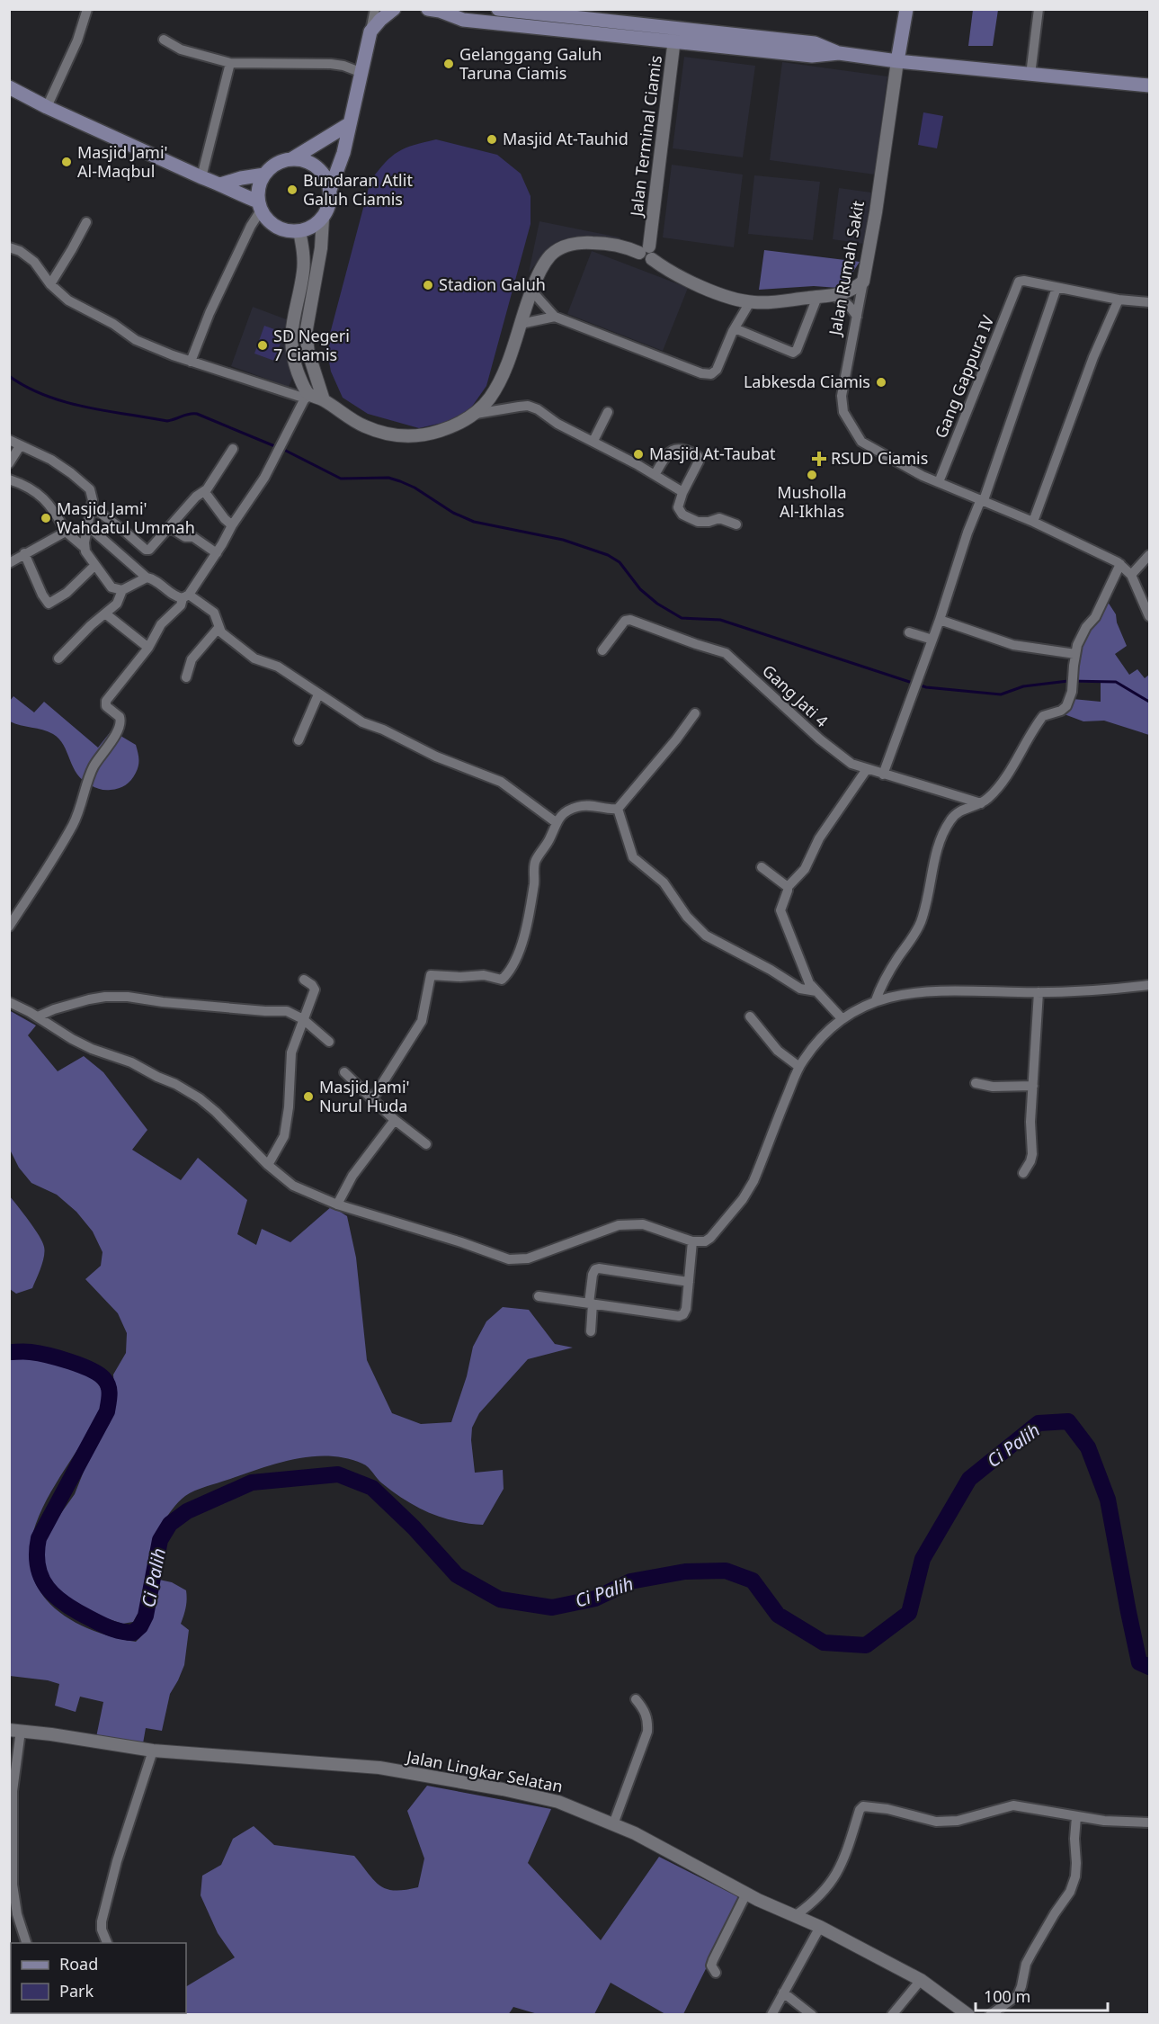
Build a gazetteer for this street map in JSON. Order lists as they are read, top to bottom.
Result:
{
  "streets": {
    "main road": ["Jalan Rumah Sakit"],
    "street": [
      "Jalan Terminal Ciamis",
      "Gang Gappura IV",
      "Gang Jati 4",
      "Jalan Lingkar Selatan"
    ]
  },
  "crossings": [
    ["Jalan Rumah Sakit", "Gang Gappura IV"]
  ],
  "water": ["Ci Palih"],
  "places": {
    "other": [
      "Gelanggang Galuh Taruna Ciamis",
      "Masjid At-Tauhid",
      "Masjid Jami' Al-Maqbul",
      "Bundaran Atlit Galuh Ciamis",
      "Stadion Galuh",
      "SD Negeri 7 Ciamis",
      "Labkesda Ciamis",
      "Masjid At-Taubat",
      "Musholla Al-Ikhlas",
      "Masjid Jami' Wahdatul Ummah",
      "Masjid Jami' Nurul Huda"
    ],
    "health": ["RSUD Ciamis"]
  },
  "legend": ["Road", "Park"],
  "scale_bar": "100 m"
}
